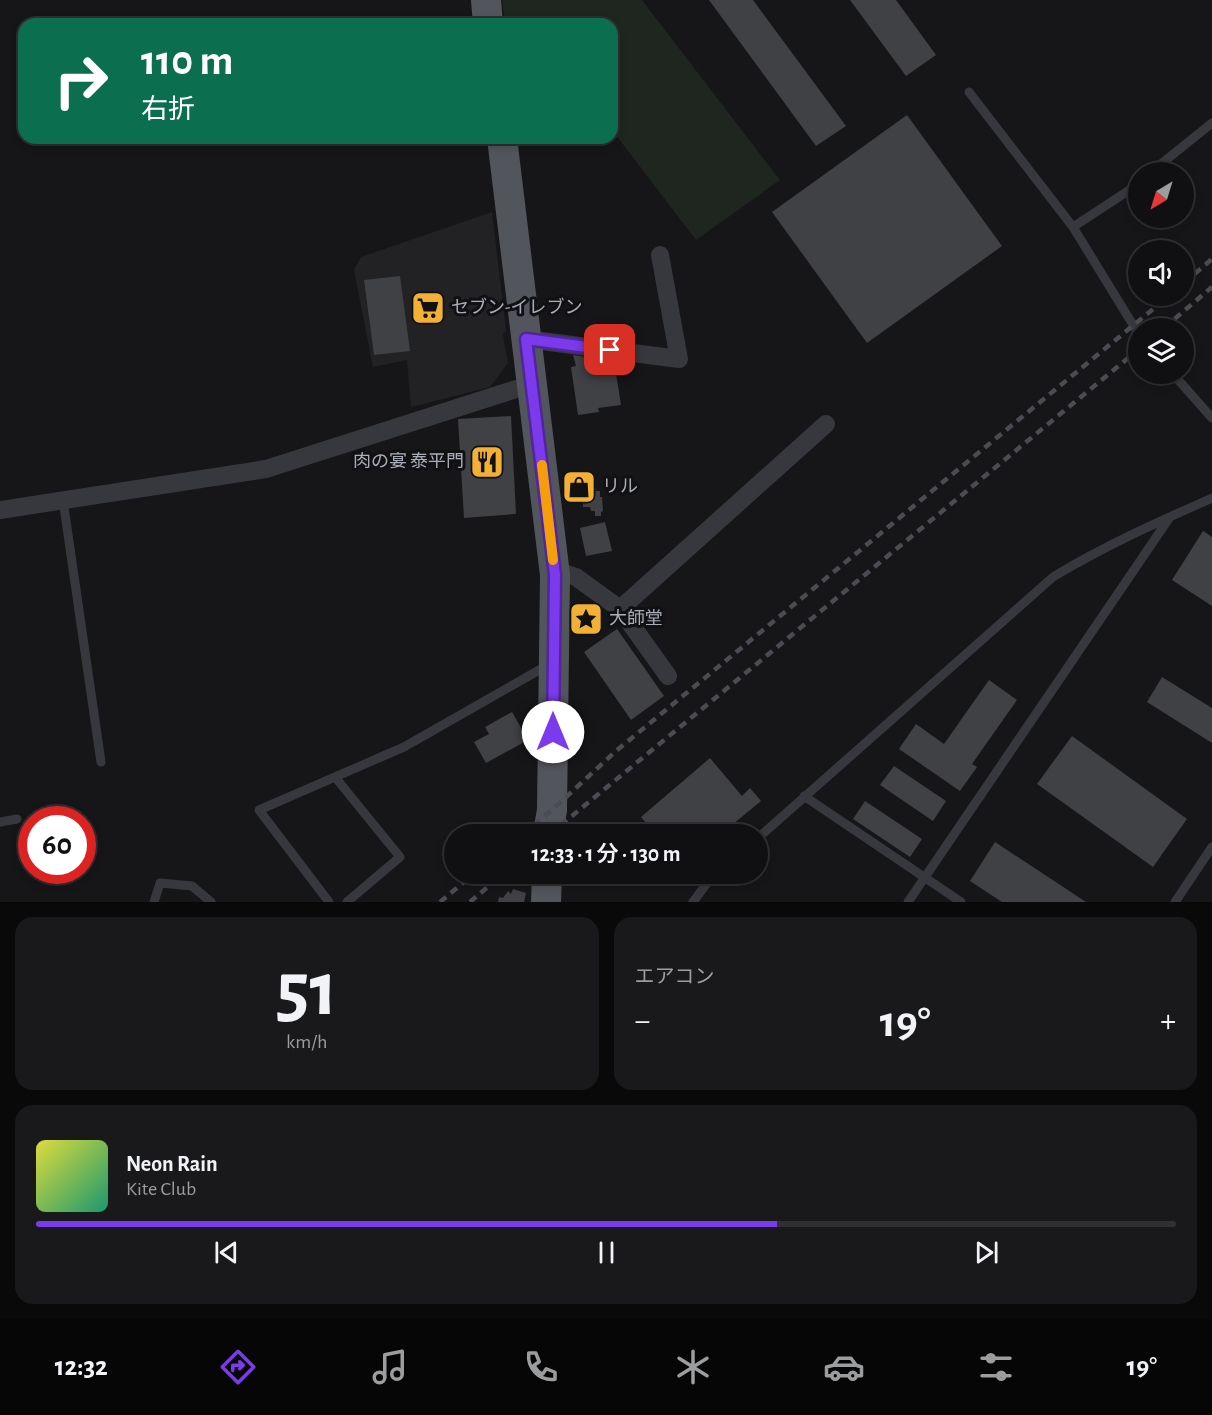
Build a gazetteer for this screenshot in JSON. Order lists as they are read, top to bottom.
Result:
{
  "places": {
    "supermarket": ["セブン-イレブン"],
    "restaurant": ["肉の宴 泰平門"],
    "shop": ["リル"],
    "place": ["大師堂"]
  },
  "north": "bottom left",
  "page": {
    "turn": ["110 m", "右折"],
    "limit": "60",
    "trip": "12:33 · 1 分 · 130 m",
    "tile": [
      ["51", "km/h"],
      "エアコン"
    ],
    "heat": ["−", "19°", "+"],
    "song": ["Neon Rain", "Kite Club"],
    "tabs": ["12:32", "19°"]
  }
}
